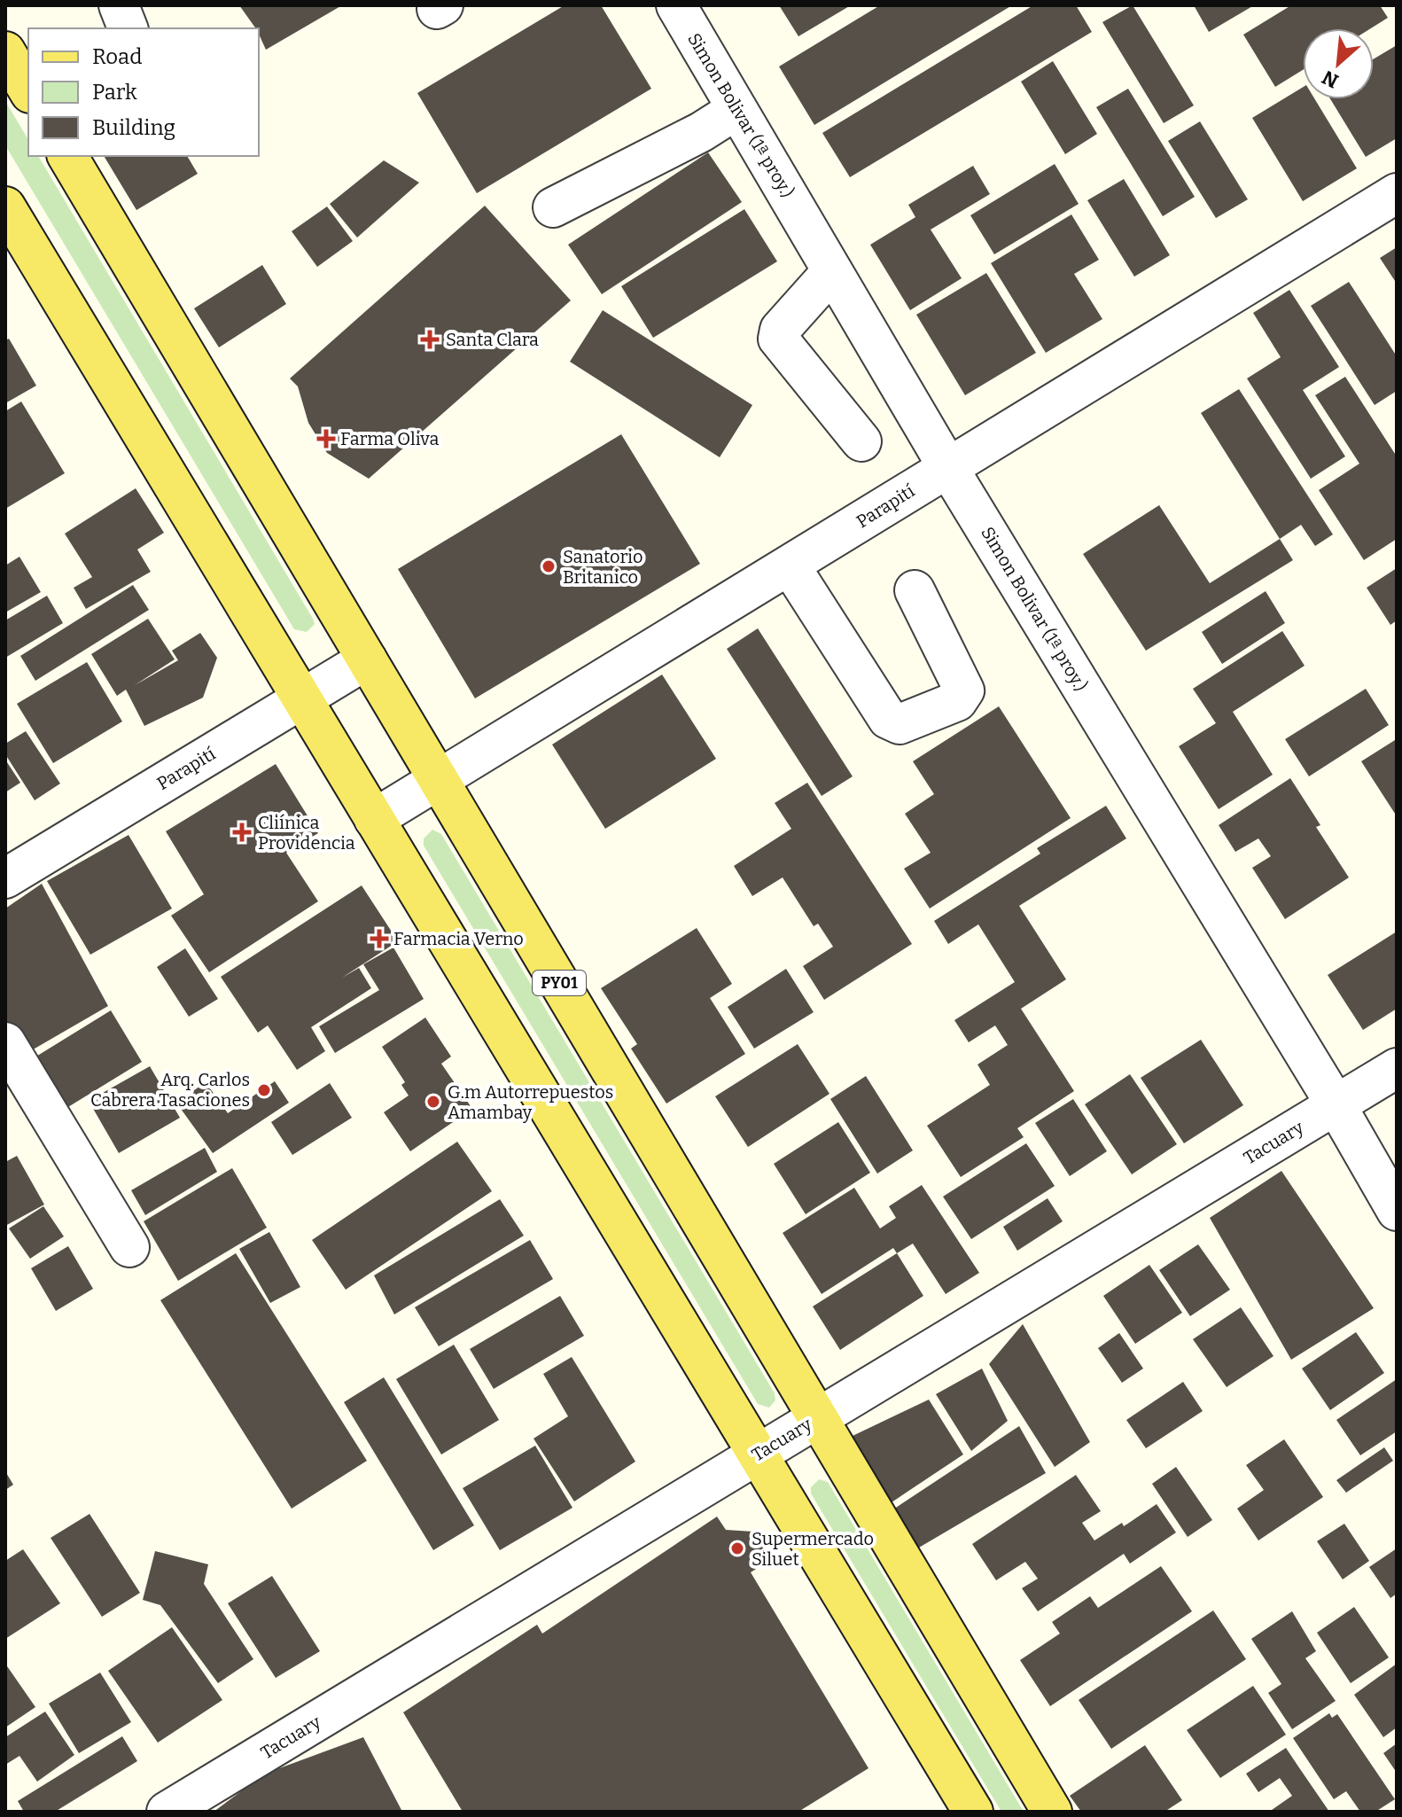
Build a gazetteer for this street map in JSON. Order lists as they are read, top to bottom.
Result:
{
  "streets": {
    "main road": ["PY01"],
    "street": ["Simon Bolivar (1ª proy.)", "Parapití", "Tacuary"]
  },
  "crossings": [
    ["Simon Bolivar (1ª proy.)", "Parapití"],
    ["Simon Bolivar (1ª proy.)", "Tacuary"],
    ["Parapití", "PY01"],
    ["PY01", "Tacuary"]
  ],
  "places": {
    "health": [
      "Santa Clara",
      "Farma Oliva",
      "Cliínica Providencia",
      "Farmacia Verno"
    ],
    "other": [
      "Sanatorio Britanico",
      "Arq. Carlos Cabrera Tasaciones",
      "G.m Autorrepuestos Amambay",
      "Supermercado Siluet"
    ]
  },
  "legend": ["Road", "Park", "Building"],
  "north": "bottom left"
}
